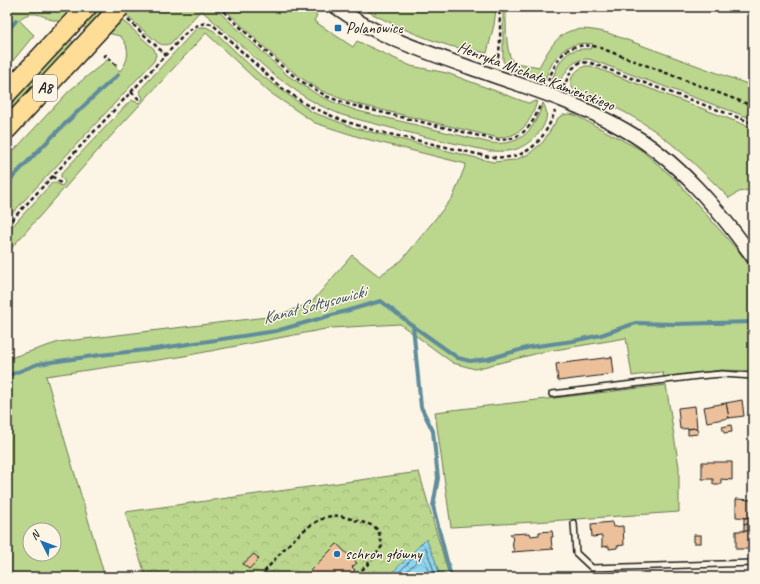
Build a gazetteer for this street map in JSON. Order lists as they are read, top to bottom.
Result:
{
  "streets": {
    "highway": ["A8"],
    "street": ["Henryka Michała Kamieńskiego"]
  },
  "water": ["Kanał Sołtysowicki"],
  "places": {
    "transit": ["Polanowice"],
    "other": ["schron główny"]
  },
  "north": "top left"
}
